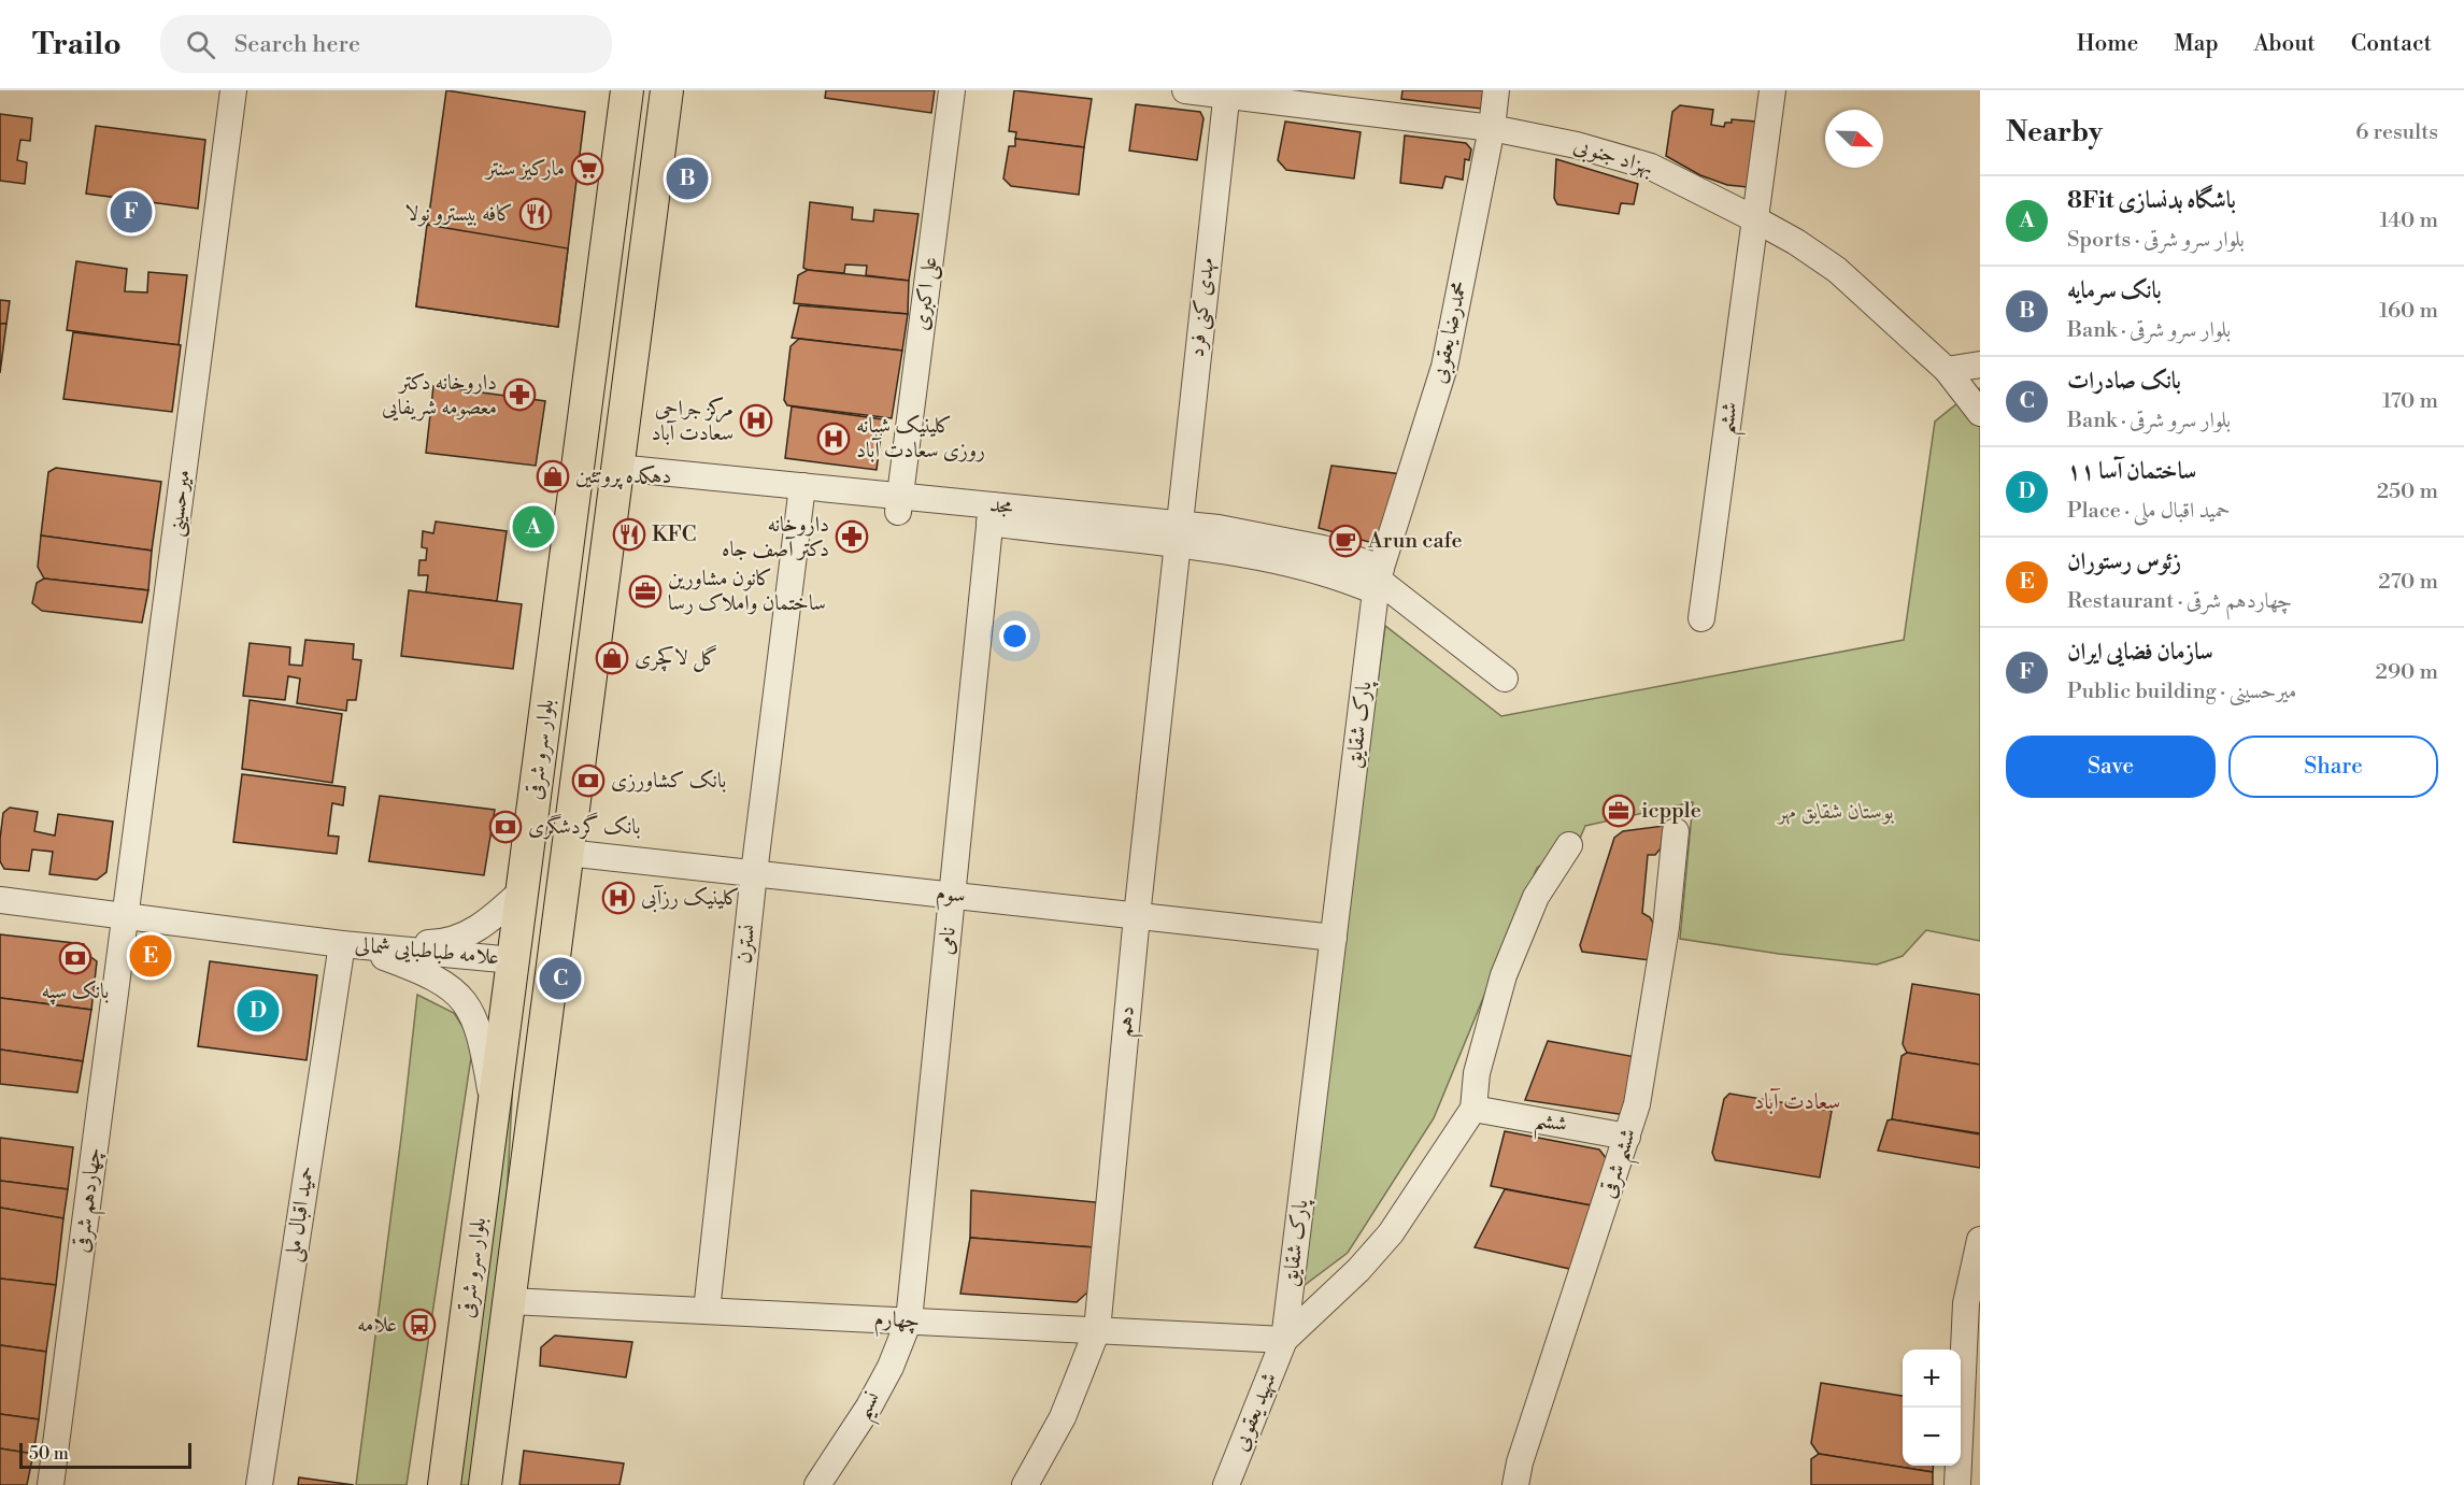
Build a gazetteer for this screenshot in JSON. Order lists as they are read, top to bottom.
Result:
{
  "streets": {
    "main road": ["بلوار سرو شرقی"],
    "street": [
      "بهزاد جنوبی",
      "علی اکبری",
      "مهدی کنی فرد",
      "محمدرضا یعقوبی",
      "ششم",
      "میرحسینی",
      "مجد",
      "پارک شقایق",
      "سوم",
      "نامی",
      "نسترن",
      "علامه طباطبایی شمالی",
      "دهم",
      "ششم شرقی",
      "چهاردهم شرقی",
      "حمید اقبال ملی",
      "چهارم",
      "نسیم",
      "شهید یعقوبی"
    ]
  },
  "crossings": [
    ["بهزاد جنوبی", "مهدی کنی فرد"],
    ["بهزاد جنوبی", "محمدرضا یعقوبی"],
    ["بهزاد جنوبی", "ششم"],
    ["علی اکبری", "مجد"],
    ["مهدی کنی فرد", "مجد"],
    ["مهدی کنی فرد", "دهم"],
    ["محمدرضا یعقوبی", "مجد"],
    ["محمدرضا یعقوبی", "پارک شقایق"],
    ["ششم", "پارک شقایق"],
    ["ششم", "ششم شرقی"],
    ["میرحسینی", "علامه طباطبایی شمالی"],
    ["میرحسینی", "چهاردهم شرقی"],
    ["مجد", "پارک شقایق"],
    ["مجد", "بلوار سرو شرقی"],
    ["مجد", "نامی"],
    ["مجد", "نسترن"],
    ["مجد", "دهم"],
    ["پارک شقایق", "سوم"],
    ["پارک شقایق", "چهارم"],
    ["پارک شقایق", "شهید یعقوبی"],
    ["بلوار سرو شرقی", "سوم"],
    ["بلوار سرو شرقی", "علامه طباطبایی شمالی"],
    ["بلوار سرو شرقی", "چهارم"],
    ["سوم", "نامی"],
    ["سوم", "نسترن"],
    ["سوم", "دهم"],
    ["نامی", "چهارم"],
    ["نامی", "نسیم"],
    ["نسترن", "چهارم"],
    ["علامه طباطبایی شمالی", "چهاردهم شرقی"],
    ["علامه طباطبایی شمالی", "حمید اقبال ملی"],
    ["دهم", "چهارم"],
    ["چهارم", "نسیم"],
    ["چهارم", "شهید یعقوبی"]
  ],
  "districts": ["سعادت آباد"],
  "parks": ["بوستان شقایق مهر"],
  "places": {
    "supermarket": ["مارکیز سنتر"],
    "restaurant": ["کافه بیسترو نولا", "KFC"],
    "pharmacy": ["داروخانه دکتر معصومه شریفایی", "داروخانه دکتر آصف جاه"],
    "hospital": ["مرکز جراحی سعادت آباد", "کلینیک شبانه روزی سعادت آباد", "کلینیک رزآبی"],
    "shop": ["دهکده پروتئین", "گل لاکچری"],
    "cafe": ["Arun cafe"],
    "office": ["کانون مشاورین ساختمان واملاک رسا", "icpple"],
    "bank": ["بانک کشاورزی", "بانک گردشگری", "بانک سپه"],
    "bus stop": ["علامه"]
  },
  "scale_bar": "50 m",
  "north": "bottom right",
  "page": {
    "header": "Trailo",
    "search": "Search here",
    "nav": [
      "Home",
      "Map",
      "About",
      "Contact"
    ],
    "heading": ["Nearby", "6 results"],
    "pins": [
      "B",
      "F",
      "A",
      "E",
      "C",
      "D"
    ],
    "list": [
      {
        "mark": "A",
        "name": "8Fit باشگاه بدنسازی",
        "note": "Sports · بلوار سرو شرقی",
        "value": "140 m"
      },
      {
        "mark": "B",
        "name": "بانک سرمایه",
        "note": "Bank · بلوار سرو شرقی",
        "value": "160 m"
      },
      {
        "mark": "C",
        "name": "بانک صادرات",
        "note": "Bank · بلوار سرو شرقی",
        "value": "170 m"
      },
      {
        "mark": "D",
        "name": "ساختمان آسا ۱۱",
        "note": "Place · حمید اقبال ملی",
        "value": "250 m"
      },
      {
        "mark": "E",
        "name": "زئوس رستوران",
        "note": "Restaurant · چهاردهم شرقی",
        "value": "270 m"
      },
      {
        "mark": "F",
        "name": "سازمان فضایی ایران",
        "note": "Public building · میرحسینی",
        "value": "290 m"
      }
    ],
    "buttons": ["Save", "Share"],
    "map_buttons": ["+", "−"],
    "scale": "50 m"
  }
}
